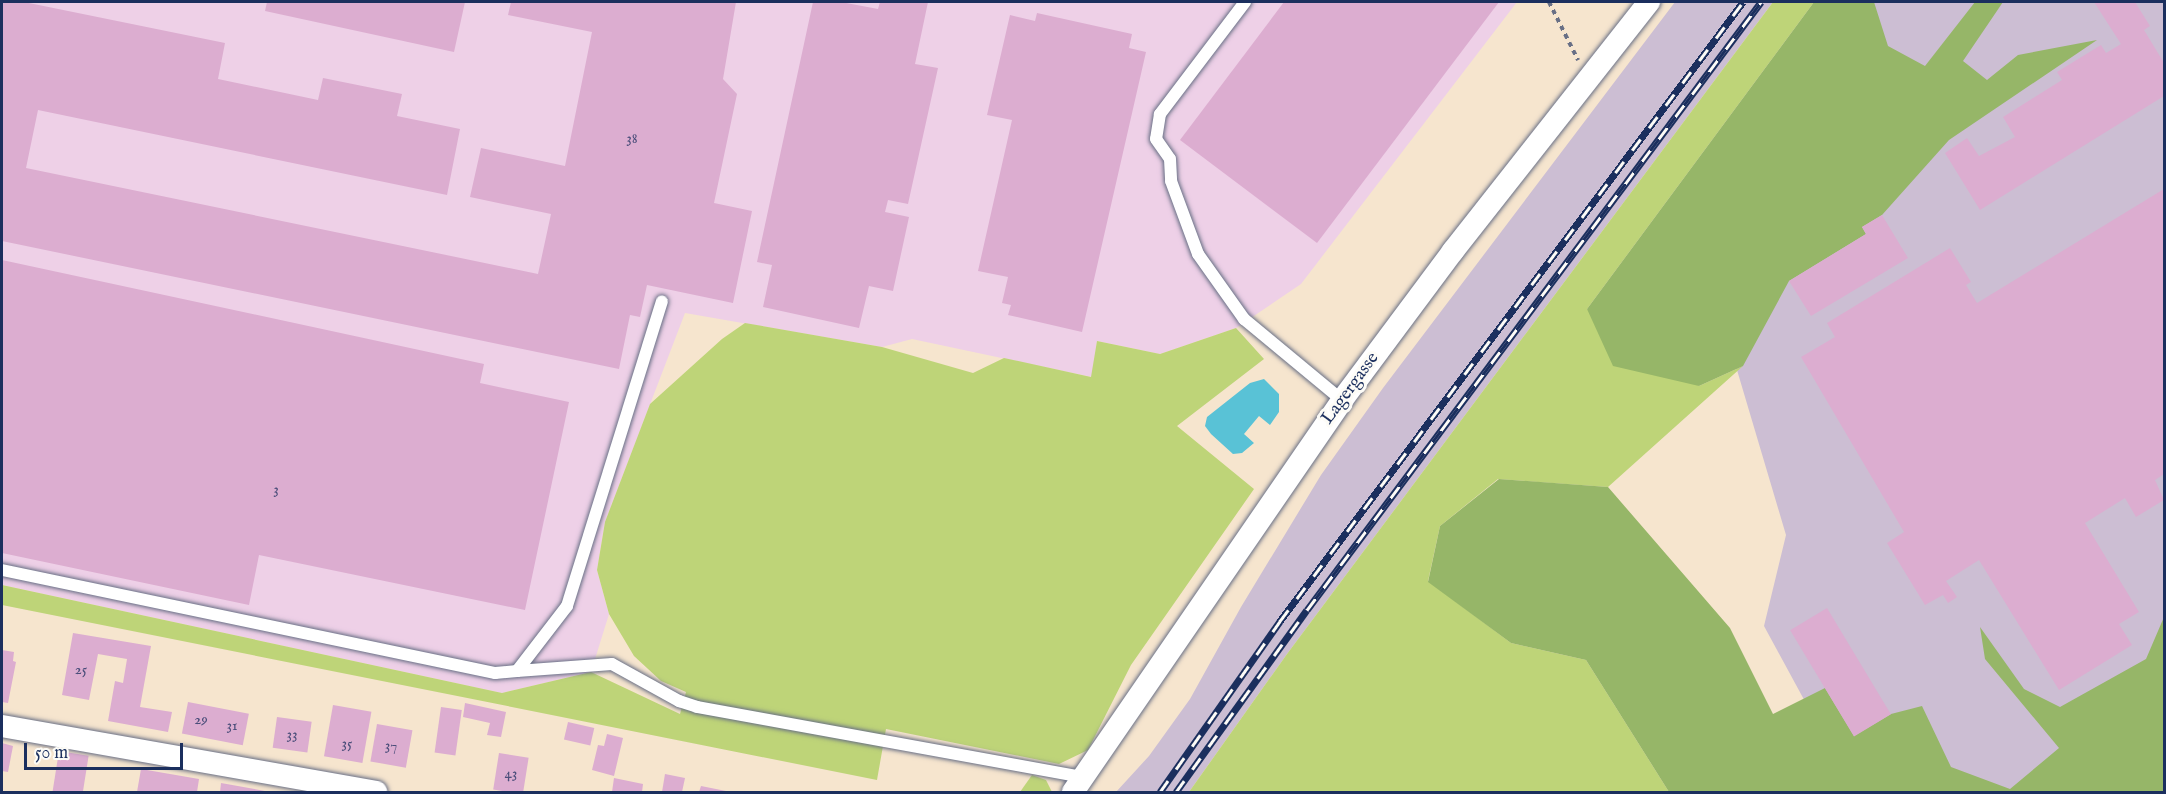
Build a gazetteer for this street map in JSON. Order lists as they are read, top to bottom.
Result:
{
  "streets": {
    "street": ["Lagergasse"]
  },
  "house_numbers": [
    "38",
    "3",
    "25",
    "29",
    "31",
    "33",
    "35",
    "37",
    "43"
  ],
  "scale_bar": "50 m"
}
